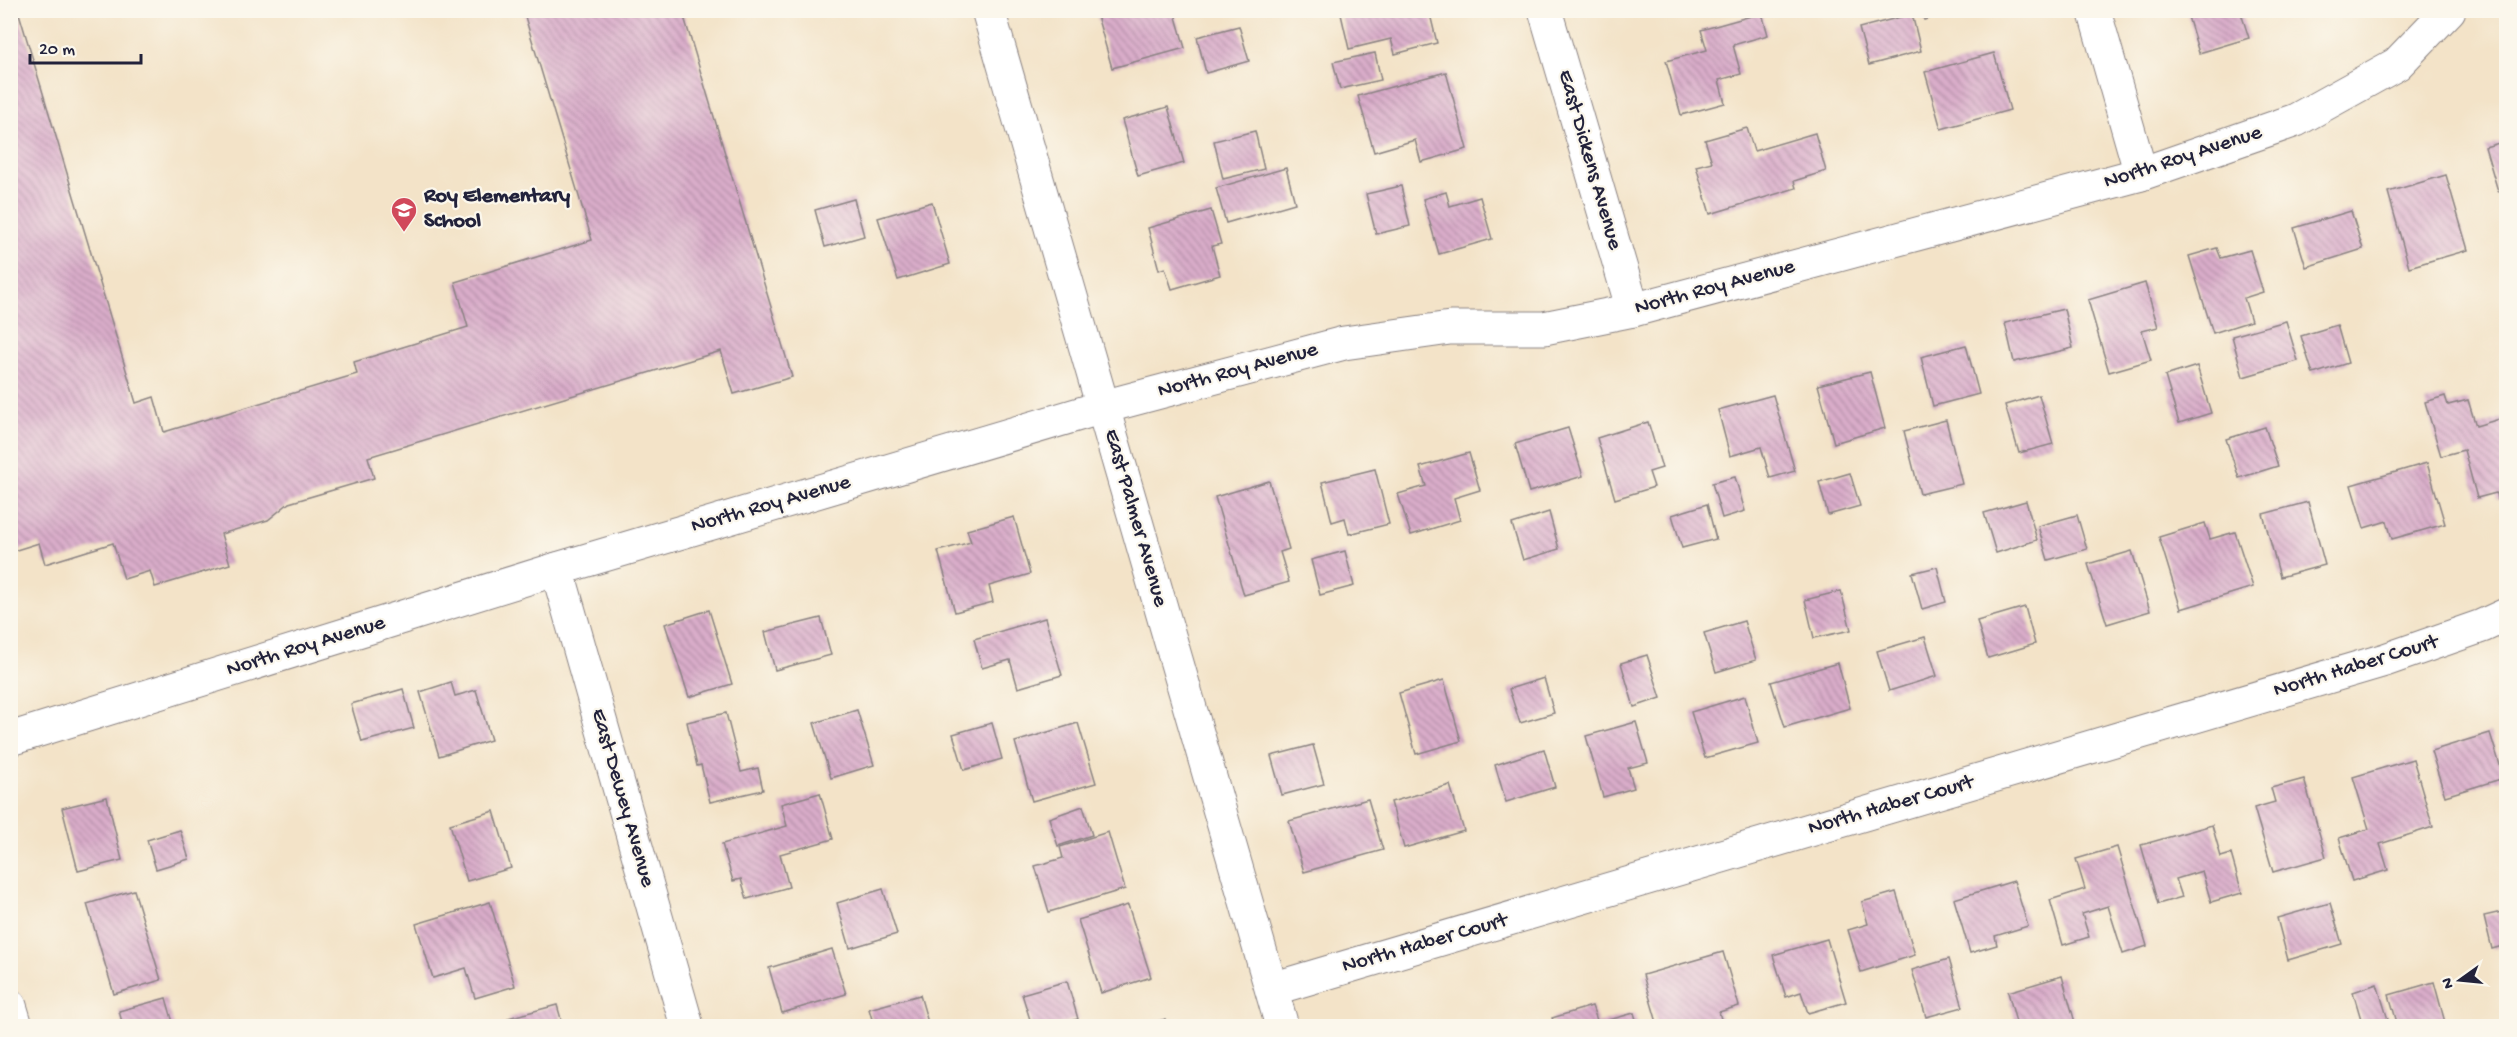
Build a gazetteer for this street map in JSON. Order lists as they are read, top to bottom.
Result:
{
  "streets": {
    "street": [
      "North Roy Avenue",
      "East Dickens Avenue",
      "East Palmer Avenue",
      "North Haber Court",
      "East Dewey Avenue"
    ]
  },
  "crossings": [
    ["North Roy Avenue", "East Dickens Avenue"],
    ["North Roy Avenue", "East Palmer Avenue"],
    ["North Roy Avenue", "East Dewey Avenue"],
    ["East Palmer Avenue", "North Haber Court"]
  ],
  "places": {
    "school or university": ["Roy Elementary School"]
  },
  "scale_bar": "20 m",
  "north": "left"
}
